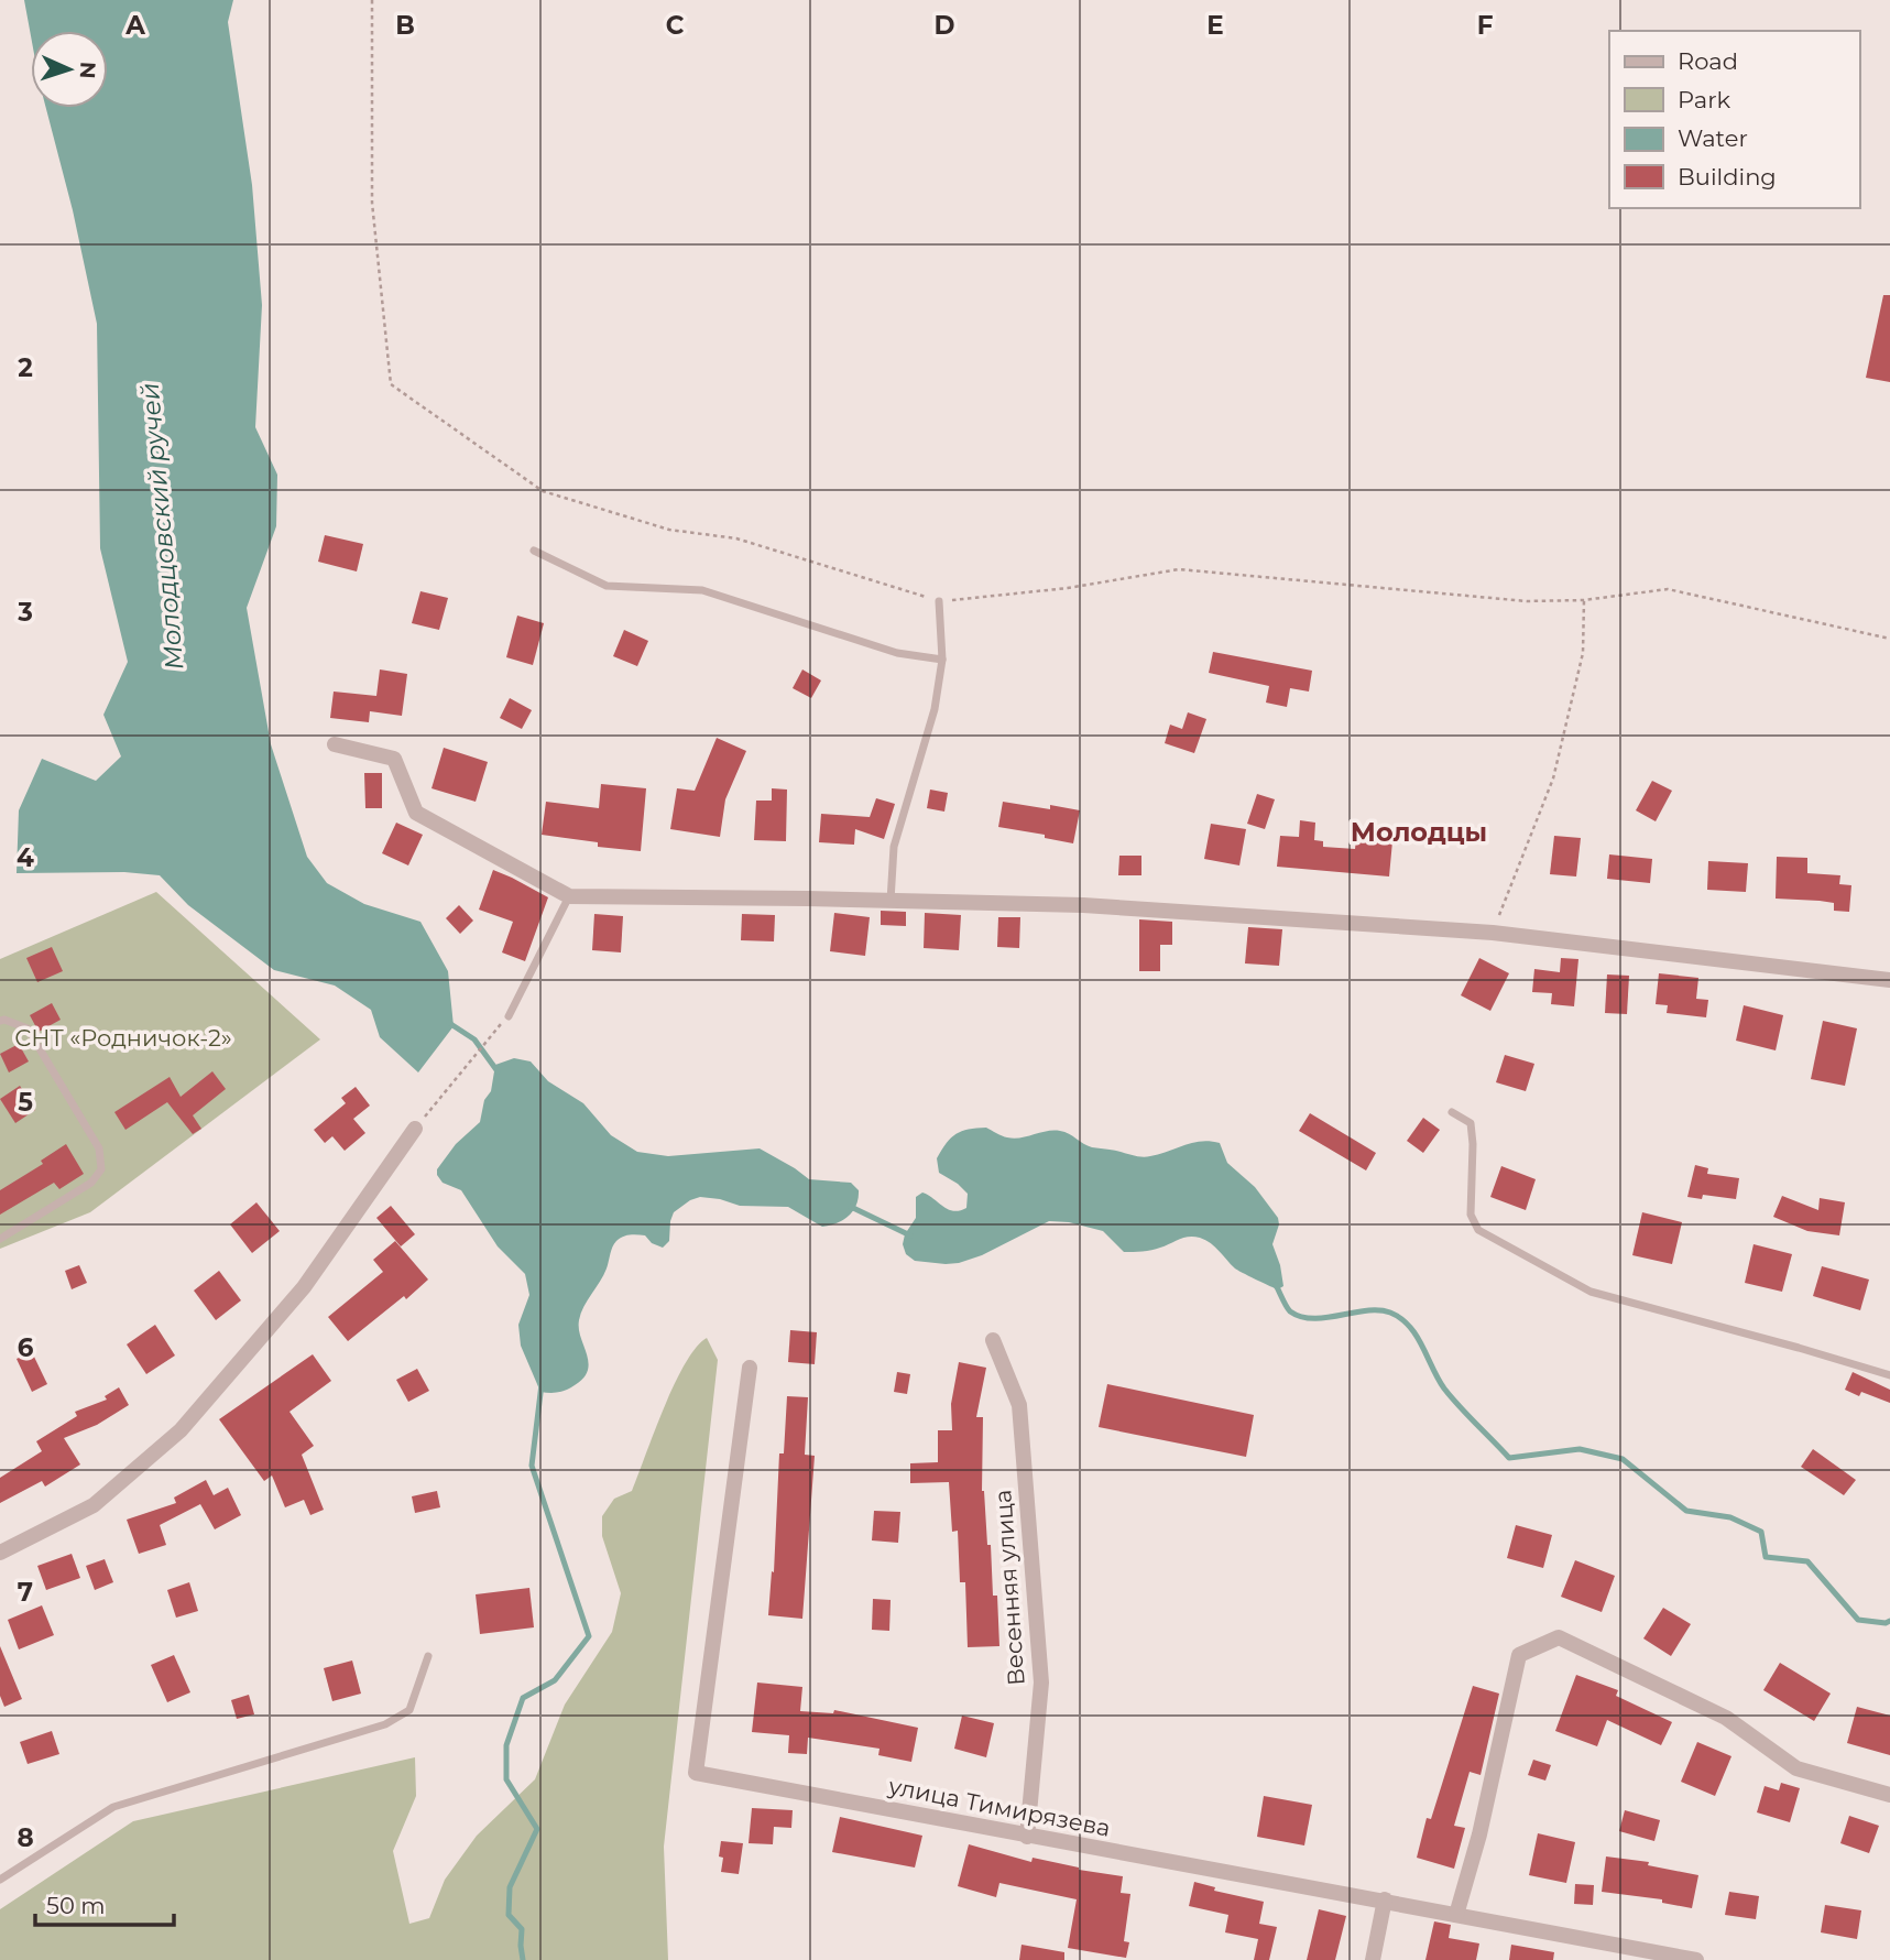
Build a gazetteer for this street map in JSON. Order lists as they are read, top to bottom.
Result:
{
  "streets": {
    "street": ["Весенняя улица", "улица Тимирязева"]
  },
  "crossings": [
    ["Весенняя улица", "улица Тимирязева"]
  ],
  "districts": ["Молодцы"],
  "water": ["Молодцовский ручей"],
  "parks": ["СНТ «Родничок-2»"],
  "legend": [
    "Road",
    "Park",
    "Water",
    "Building"
  ],
  "scale_bar": "50 m",
  "north": "right",
  "grid": {
    "columns": [
      "A",
      "B",
      "C",
      "D",
      "E",
      "F"
    ],
    "rows": [
      "2",
      "3",
      "4",
      "5",
      "6",
      "7",
      "8"
    ]
  }
}
